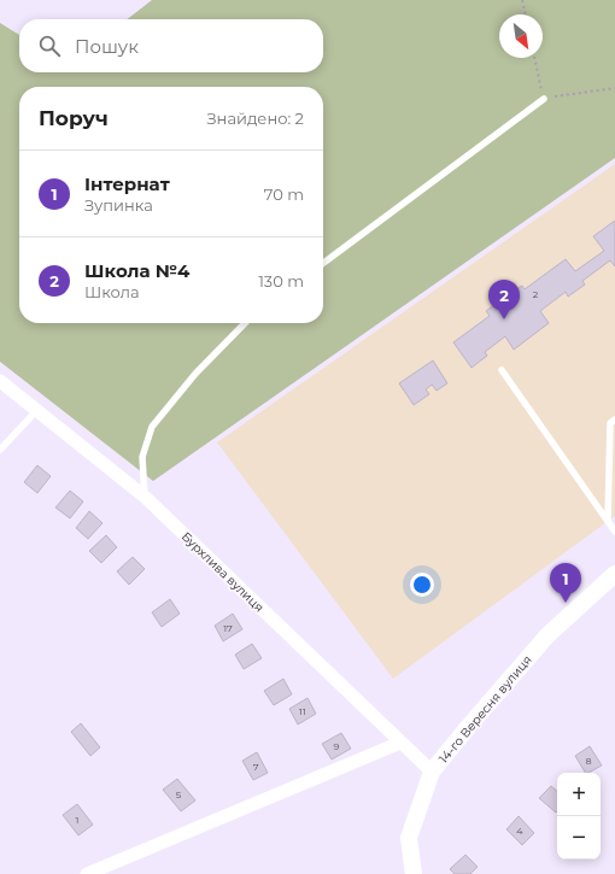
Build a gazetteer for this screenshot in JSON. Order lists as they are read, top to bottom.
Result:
{
  "streets": {
    "street": ["Бурхлива вулиця", "14-го Вересня вулиця"]
  },
  "crossings": [
    ["Бурхлива вулиця", "14-го Вересня вулиця"]
  ],
  "house_numbers": [
    "2",
    "17",
    "11",
    "9",
    "8",
    "7",
    "5",
    "1",
    "4"
  ],
  "north": "bottom right",
  "page": {
    "search": "Пошук",
    "heading": ["Поруч", "Знайдено: 2"],
    "list": [
      {
        "mark": "1",
        "name": "Інтернат",
        "note": "Зупинка",
        "value": "70 m"
      },
      {
        "mark": "2",
        "name": "Школа №4",
        "note": "Школа",
        "value": "130 m"
      }
    ],
    "pins": ["2", "1"],
    "map_buttons": ["+", "−"]
  }
}
